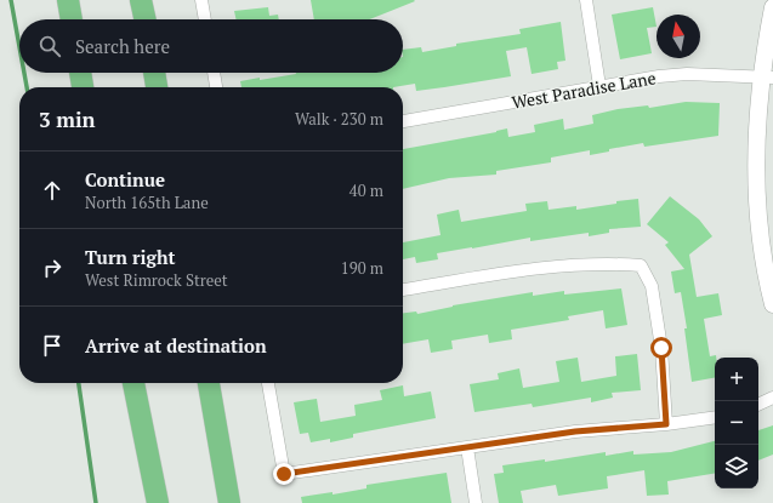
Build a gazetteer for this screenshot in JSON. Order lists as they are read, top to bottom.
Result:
{
  "streets": {
    "street": ["West Paradise Lane"]
  },
  "north": "top",
  "page": {
    "search": "Search here",
    "heading": ["3 min", "Walk · 230 m"],
    "list": [
      ["Continue", "North 165th Lane", "40 m"],
      ["Turn right", "West Rimrock Street", "190 m"],
      "Arrive at destination"
    ],
    "map_buttons": ["+", "−"]
  }
}
